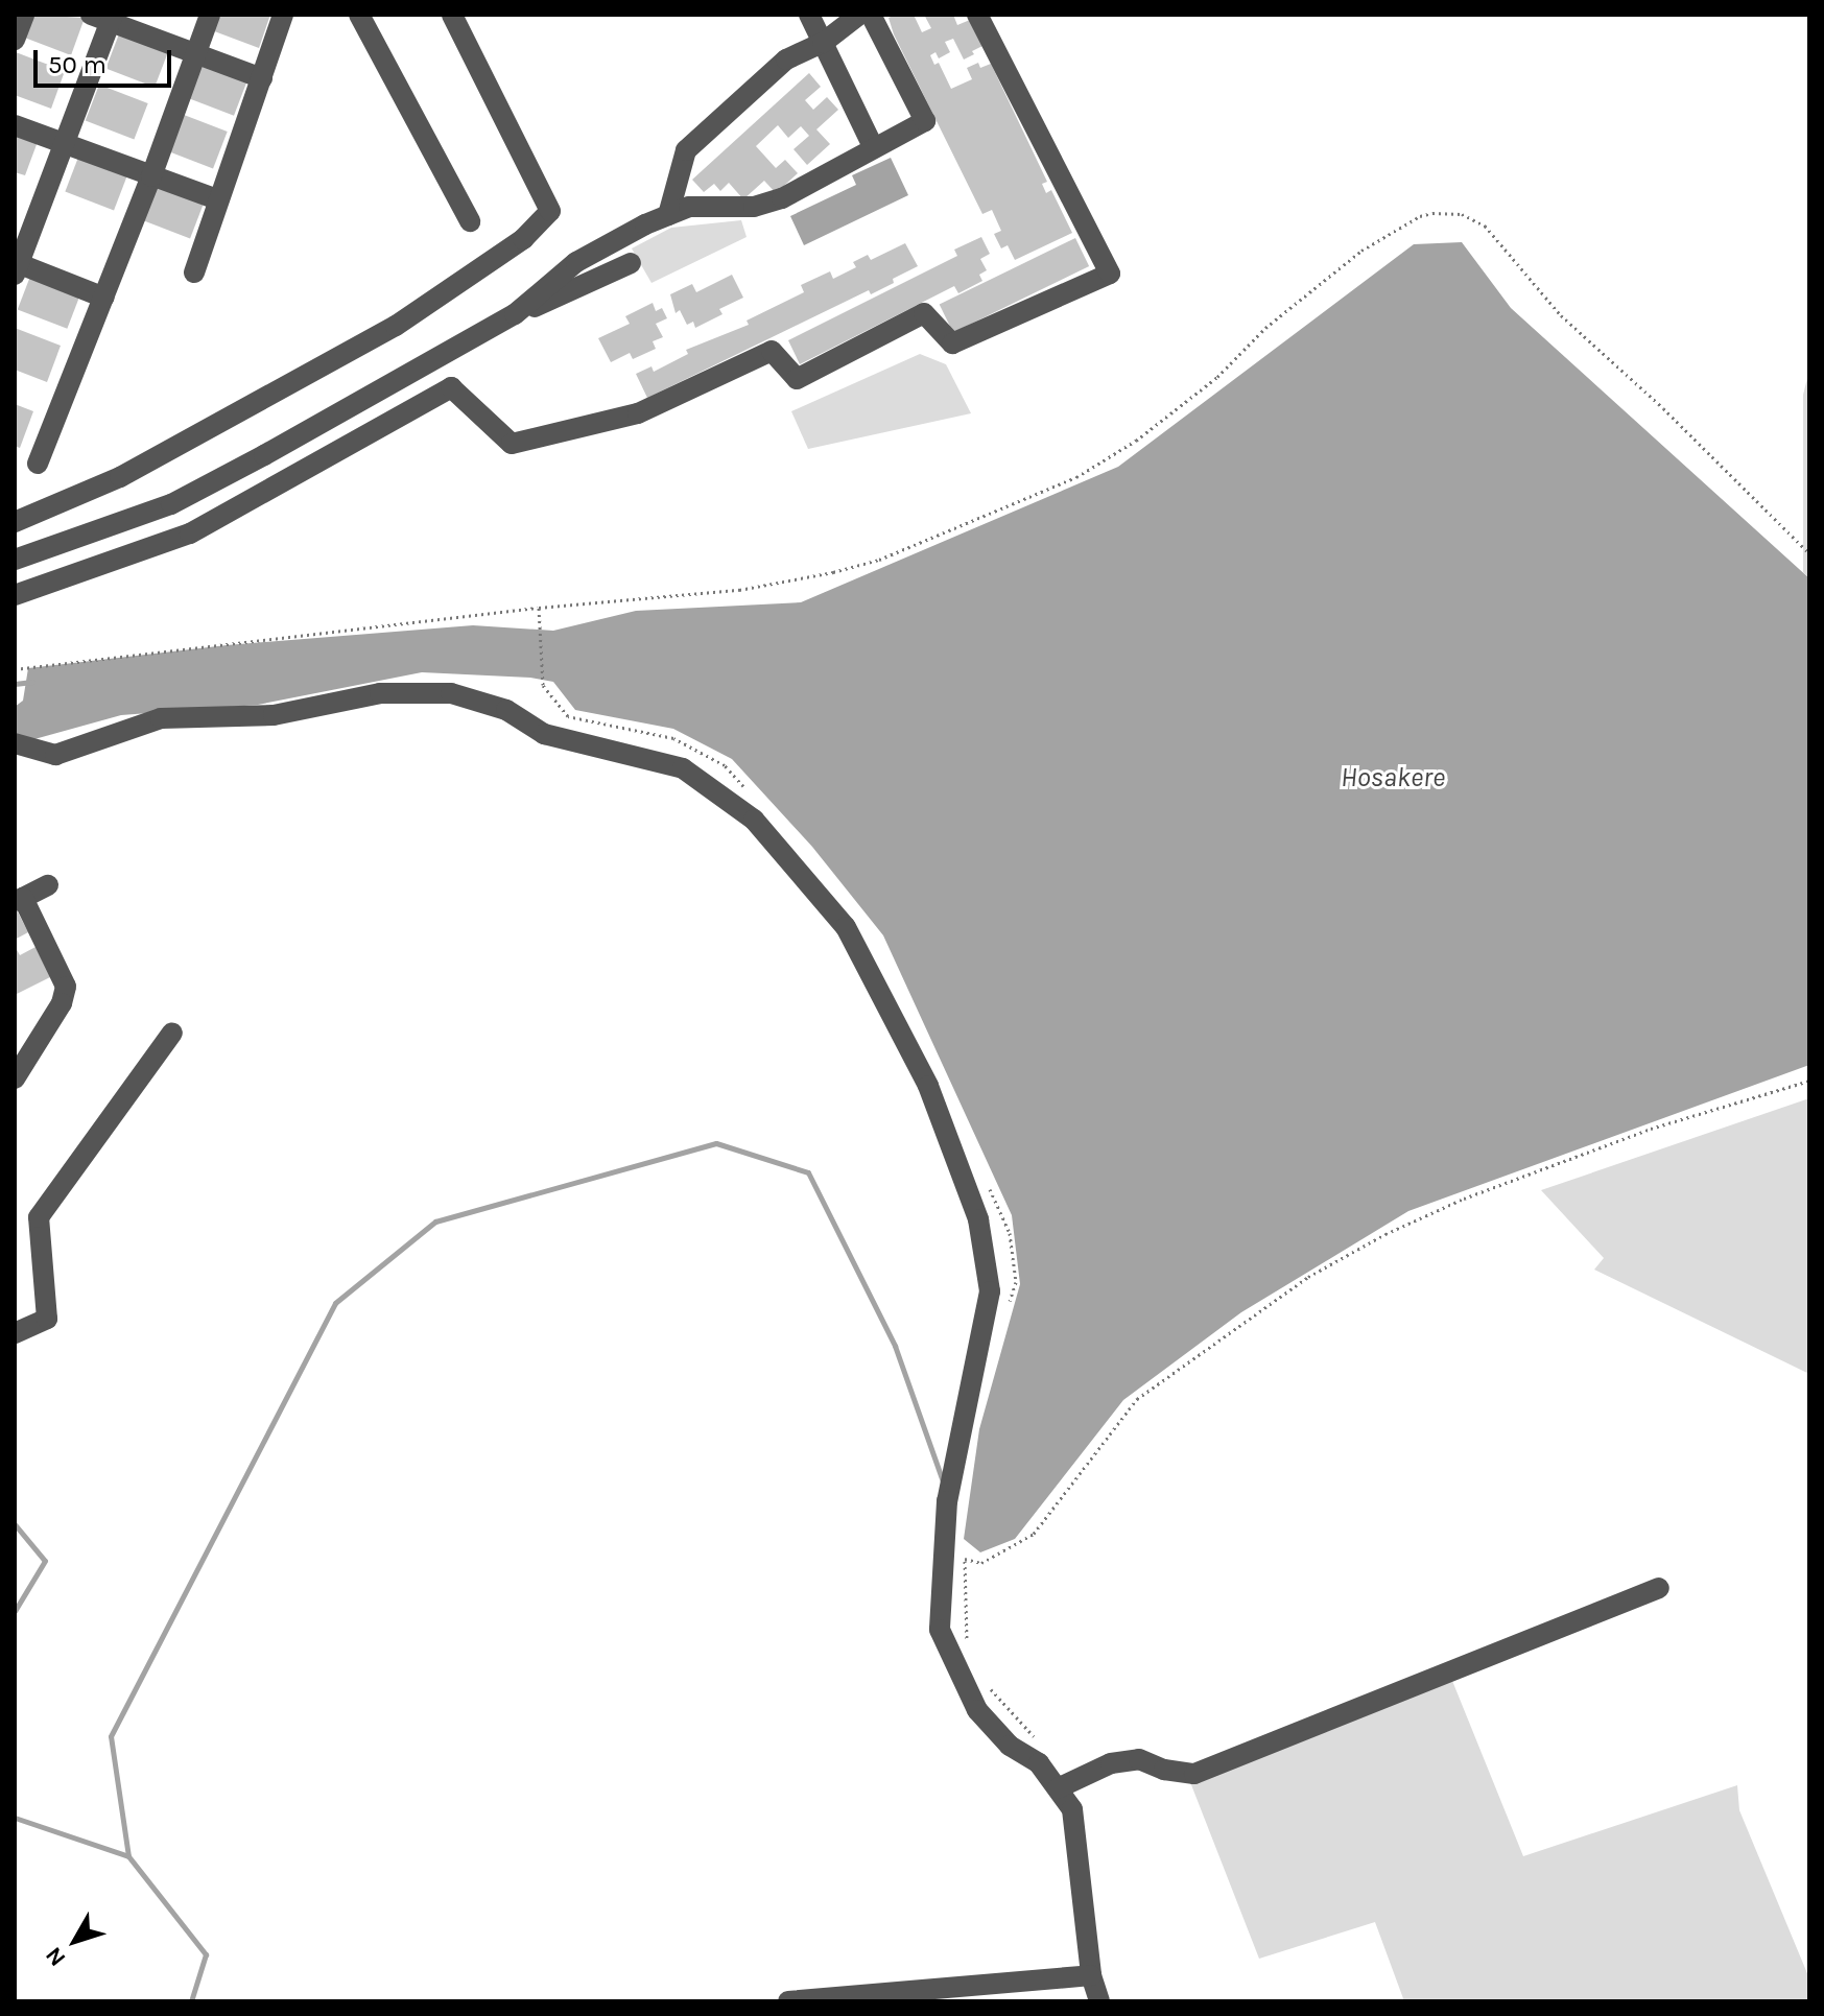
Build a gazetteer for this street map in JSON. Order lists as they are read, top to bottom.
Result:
{
  "water": ["Hosakere"],
  "scale_bar": "50 m",
  "north": "bottom left"
}
